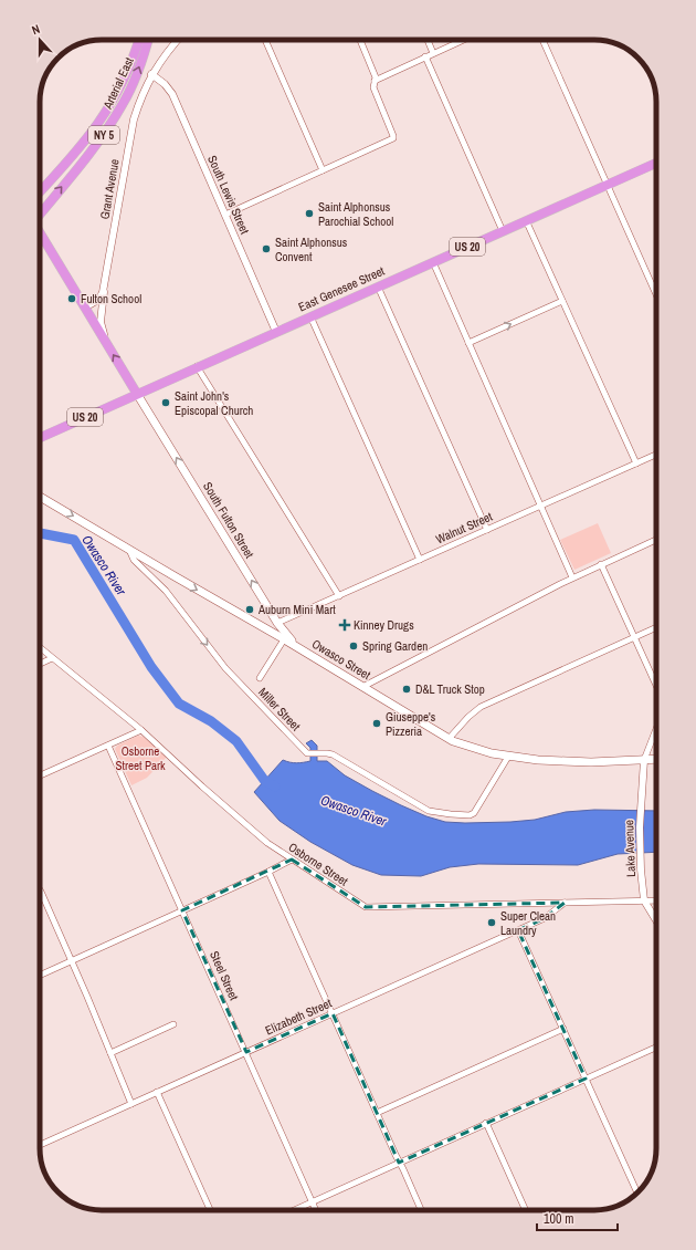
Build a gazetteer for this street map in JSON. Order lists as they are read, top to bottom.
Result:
{
  "streets": {
    "highway": [
      "Arterial East",
      "NY 5",
      "US 20",
      "East Genesee Street"
    ],
    "main road": ["South Fulton Street", "Owasco Street"],
    "street": [
      "Grant Avenue",
      "South Lewis Street",
      "Walnut Street",
      "Miller Street",
      "Lake Avenue",
      "Osborne Street",
      "Steel Street",
      "Elizabeth Street"
    ]
  },
  "crossings": [
    ["Grant Avenue", "South Lewis Street"],
    ["South Lewis Street", "East Genesee Street"],
    ["East Genesee Street", "South Fulton Street"],
    ["South Fulton Street", "Walnut Street"],
    ["South Fulton Street", "Owasco Street"],
    ["Owasco Street", "Miller Street"],
    ["Owasco Street", "Lake Avenue"],
    ["Lake Avenue", "Osborne Street"],
    ["Osborne Street", "Elizabeth Street"],
    ["Steel Street", "Elizabeth Street"]
  ],
  "one_way": ["South Fulton Street", "Owasco Street", "Miller Street"],
  "water": ["Owasco River"],
  "parks": ["Osborne Street Park"],
  "places": {
    "other": [
      "Saint Alphonsus Parochial School",
      "Saint Alphonsus Convent",
      "Fulton School",
      "Saint John's Episcopal Church",
      "Auburn Mini Mart",
      "Spring Garden",
      "D&L Truck Stop",
      "Giuseppe's Pizzeria",
      "Super Clean Laundry"
    ],
    "health": ["Kinney Drugs"]
  },
  "scale_bar": "100 m",
  "north": "top"
}
